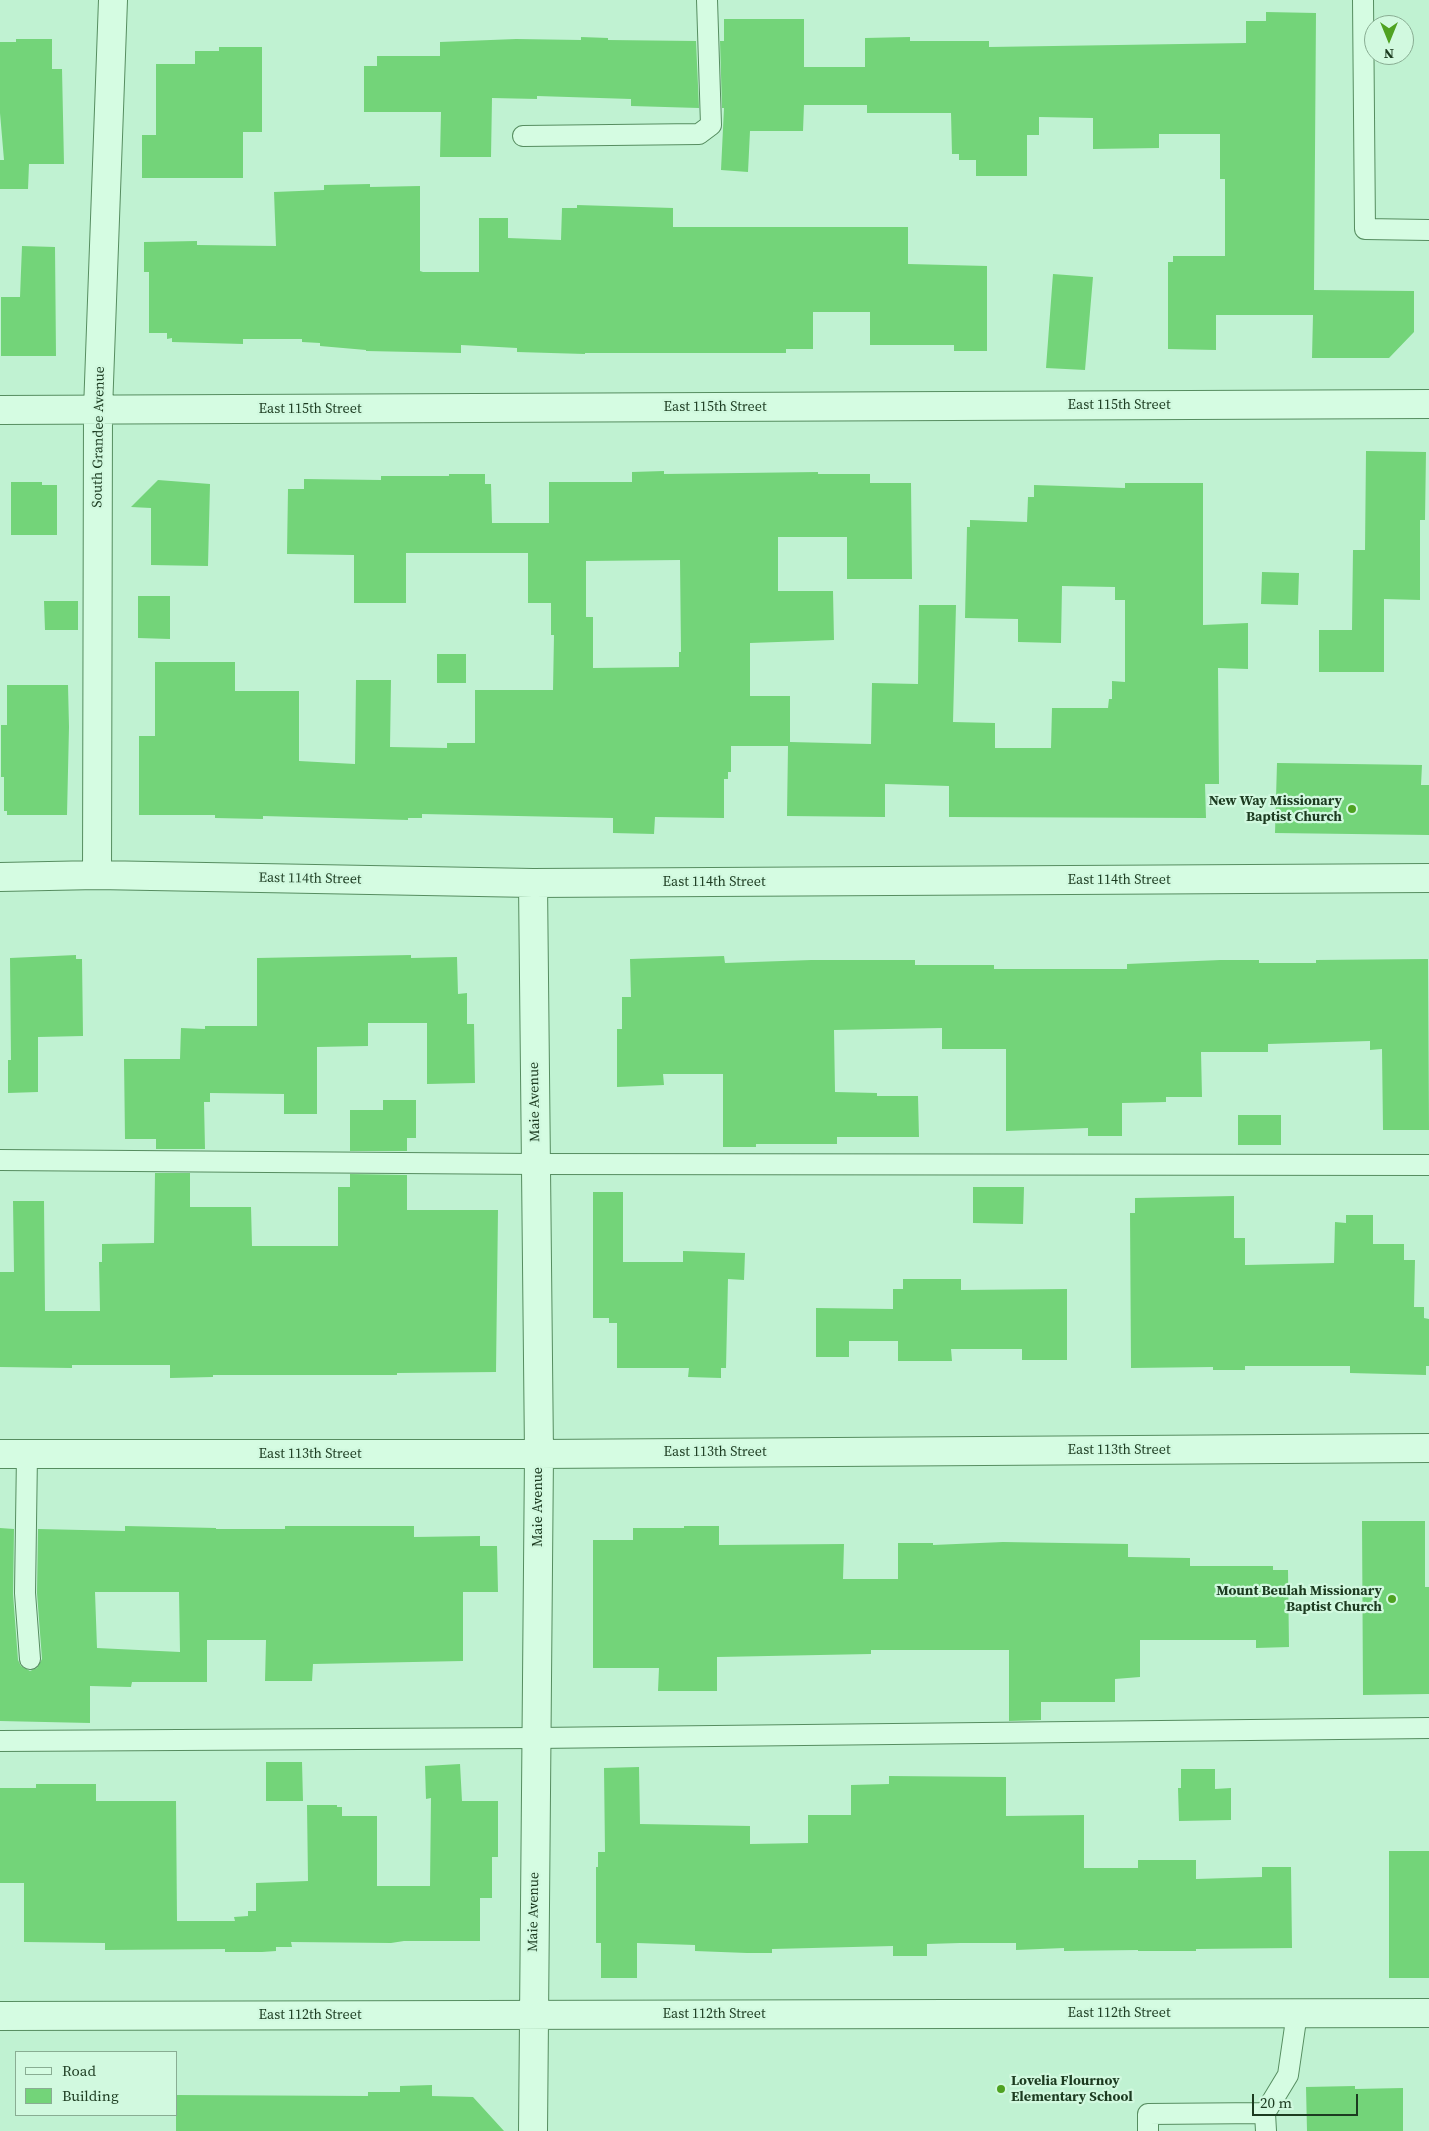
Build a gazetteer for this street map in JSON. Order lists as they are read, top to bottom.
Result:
{
  "streets": {
    "street": [
      "East 115th Street",
      "South Grandee Avenue",
      "East 114th Street",
      "Maie Avenue",
      "East 113th Street",
      "East 112th Street"
    ]
  },
  "crossings": [
    ["East 115th Street", "South Grandee Avenue"],
    ["South Grandee Avenue", "East 114th Street"],
    ["East 114th Street", "Maie Avenue"],
    ["Maie Avenue", "East 113th Street"],
    ["Maie Avenue", "East 112th Street"]
  ],
  "places": ["New Way Missionary Baptist Church", "Mount Beulah Missionary Baptist Church", "Lovelia Flournoy Elementary School"],
  "legend": ["Road", "Building"],
  "scale_bar": "20 m",
  "north": "bottom"
}
